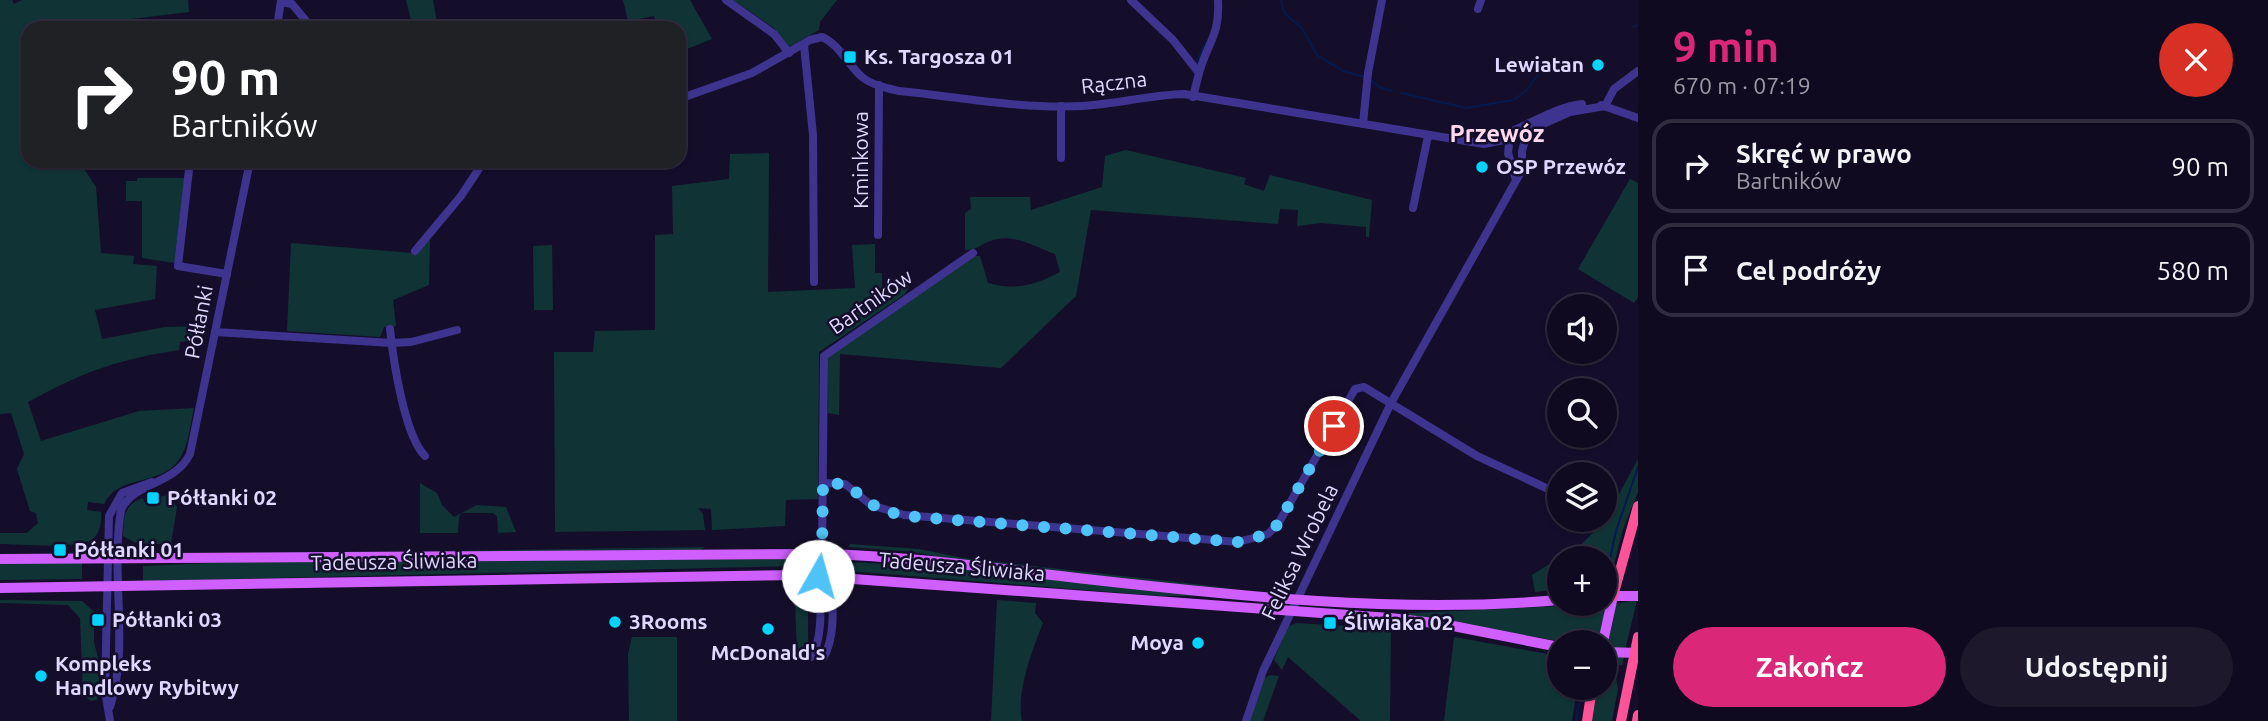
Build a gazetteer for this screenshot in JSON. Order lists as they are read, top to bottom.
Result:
{
  "streets": {
    "main road": ["Tadeusza Śliwiaka"],
    "street": [
      "Rączna",
      "Kminkowa",
      "Bartników",
      "Półłanki",
      "Feliksa Wrobela"
    ]
  },
  "crossings": [
    ["Rączna", "Kminkowa"],
    ["Bartników", "Tadeusza Śliwiaka"],
    ["Półłanki", "Tadeusza Śliwiaka"],
    ["Feliksa Wrobela", "Tadeusza Śliwiaka"]
  ],
  "districts": ["Przewóz"],
  "places": {
    "transit": [
      "Ks. Targosza 01",
      "Półłanki 02",
      "Półłanki 01",
      "Półłanki 03",
      "Śliwiaka 02"
    ],
    "other": [
      "Lewiatan",
      "OSP Przewóz",
      "3Rooms",
      "McDonald's",
      "Moya",
      "Kompleks Handlowy Rybitwy"
    ]
  },
  "page": {
    "heading": ["9 min", "670 m · 07:19"],
    "turn": ["90 m", "Bartników"],
    "list": [
      {
        "name": "Skręć w prawo",
        "note": "Bartników",
        "value": "90 m"
      },
      {
        "name": "Cel podróży",
        "value": "580 m"
      }
    ],
    "map_buttons": ["+", "−"],
    "buttons": ["Zakończ", "Udostępnij"]
  }
}
